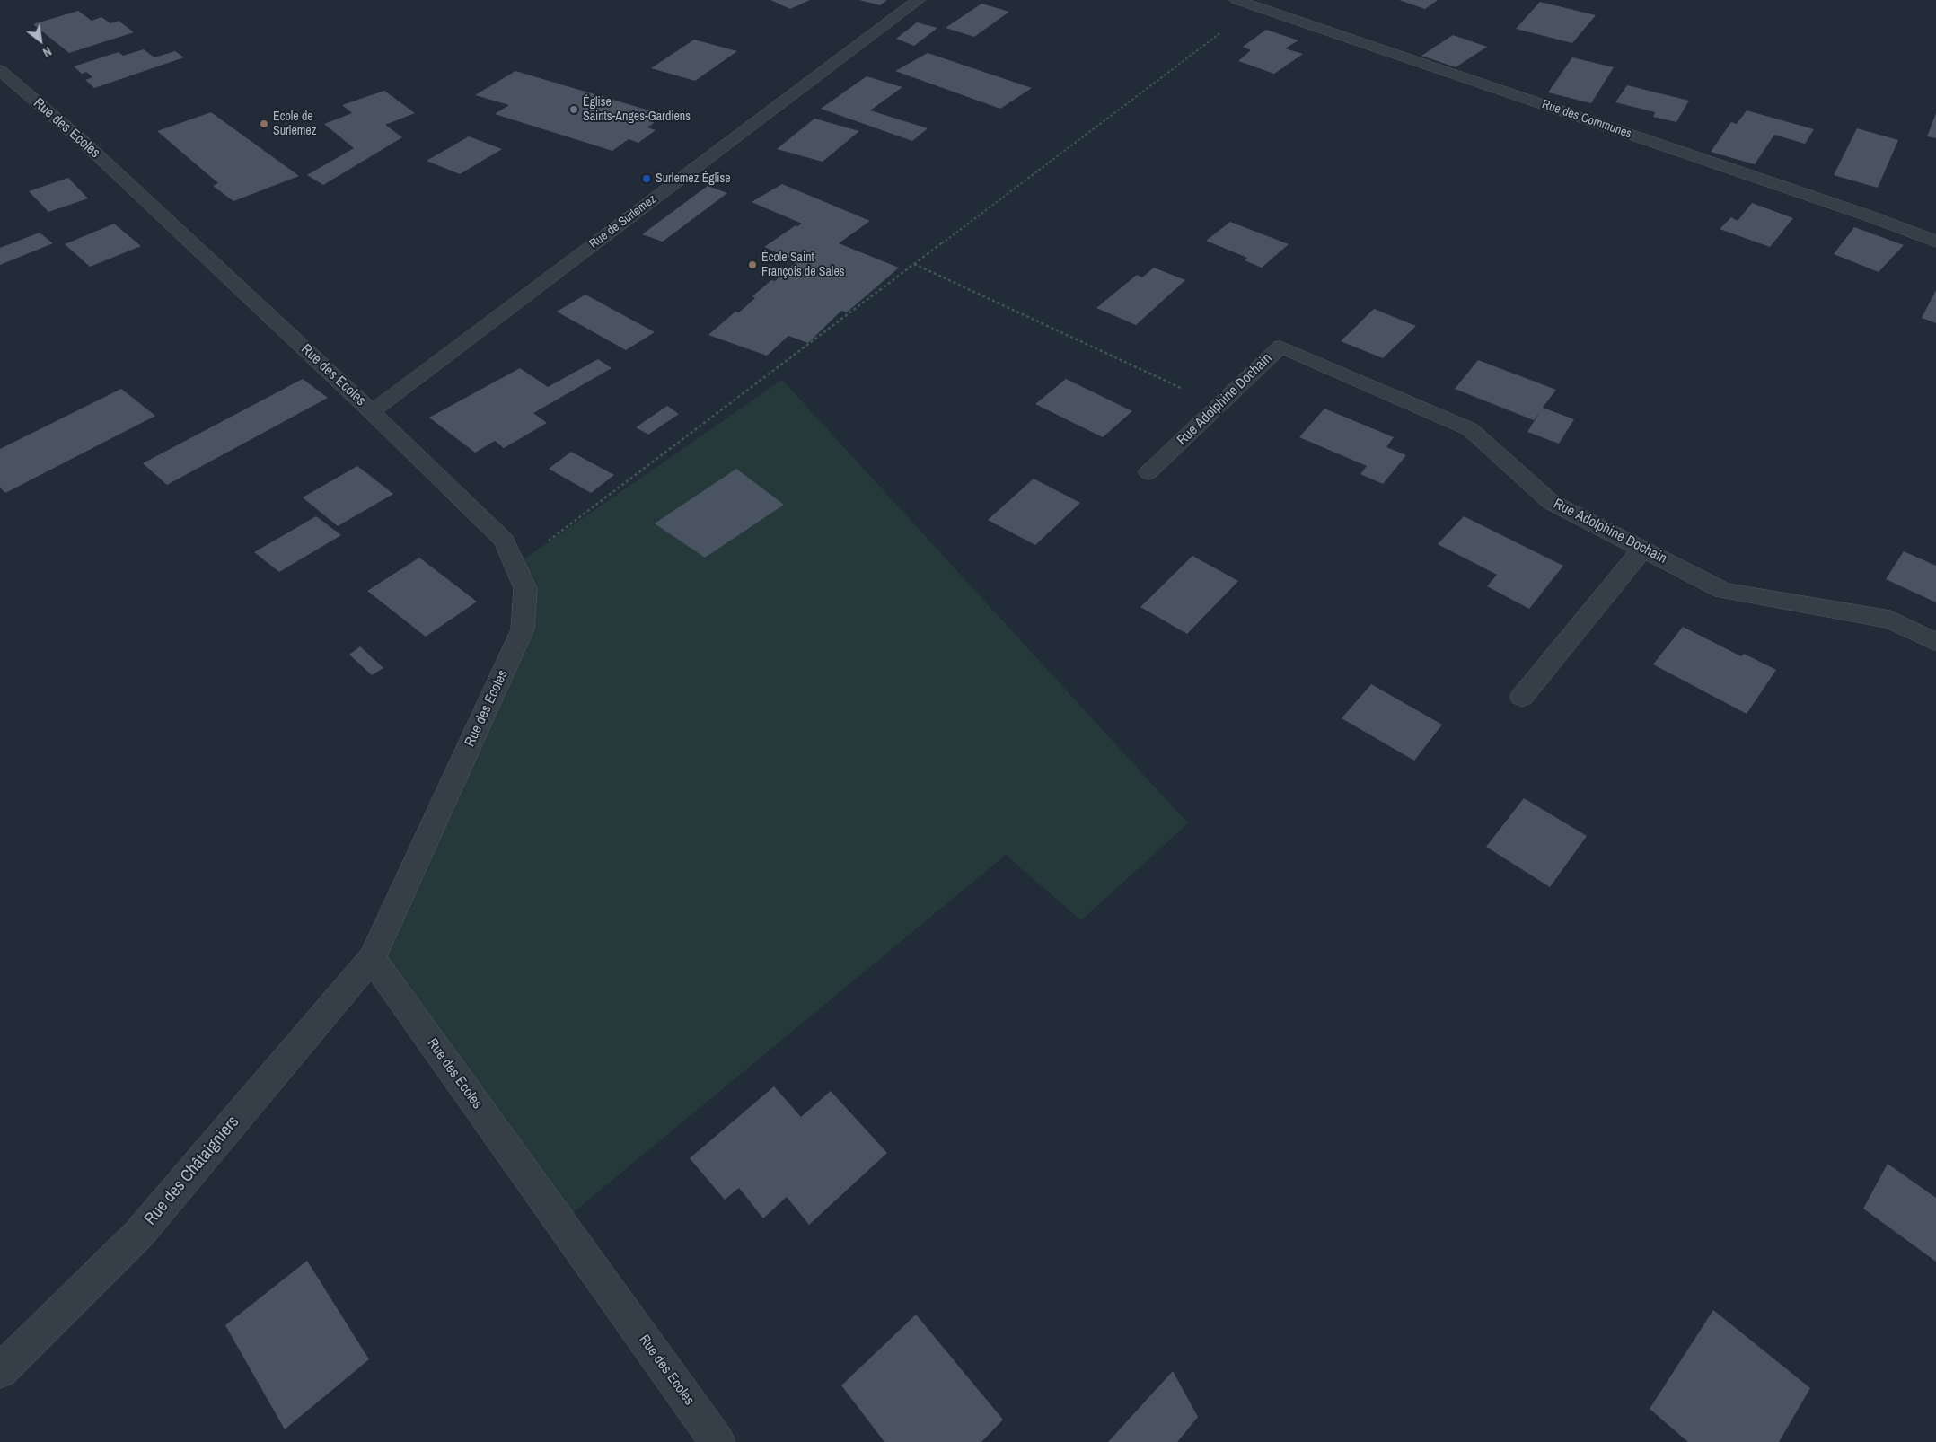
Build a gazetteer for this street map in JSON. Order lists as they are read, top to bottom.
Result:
{
  "streets": {
    "street": [
      "Rue des Communes",
      "Rue des Ecoles",
      "Rue de Surlemez",
      "Rue Adolphine Dochain",
      "Rue des Châtaigniers"
    ]
  },
  "crossings": [
    ["Rue des Ecoles", "Rue de Surlemez"],
    ["Rue des Ecoles", "Rue des Châtaigniers"]
  ],
  "places": [
    "Église Saints-Anges-Gardiens",
    "École de Surlemez",
    "Surlemez Église",
    "École Saint François de Sales"
  ],
  "north": "bottom right"
}
